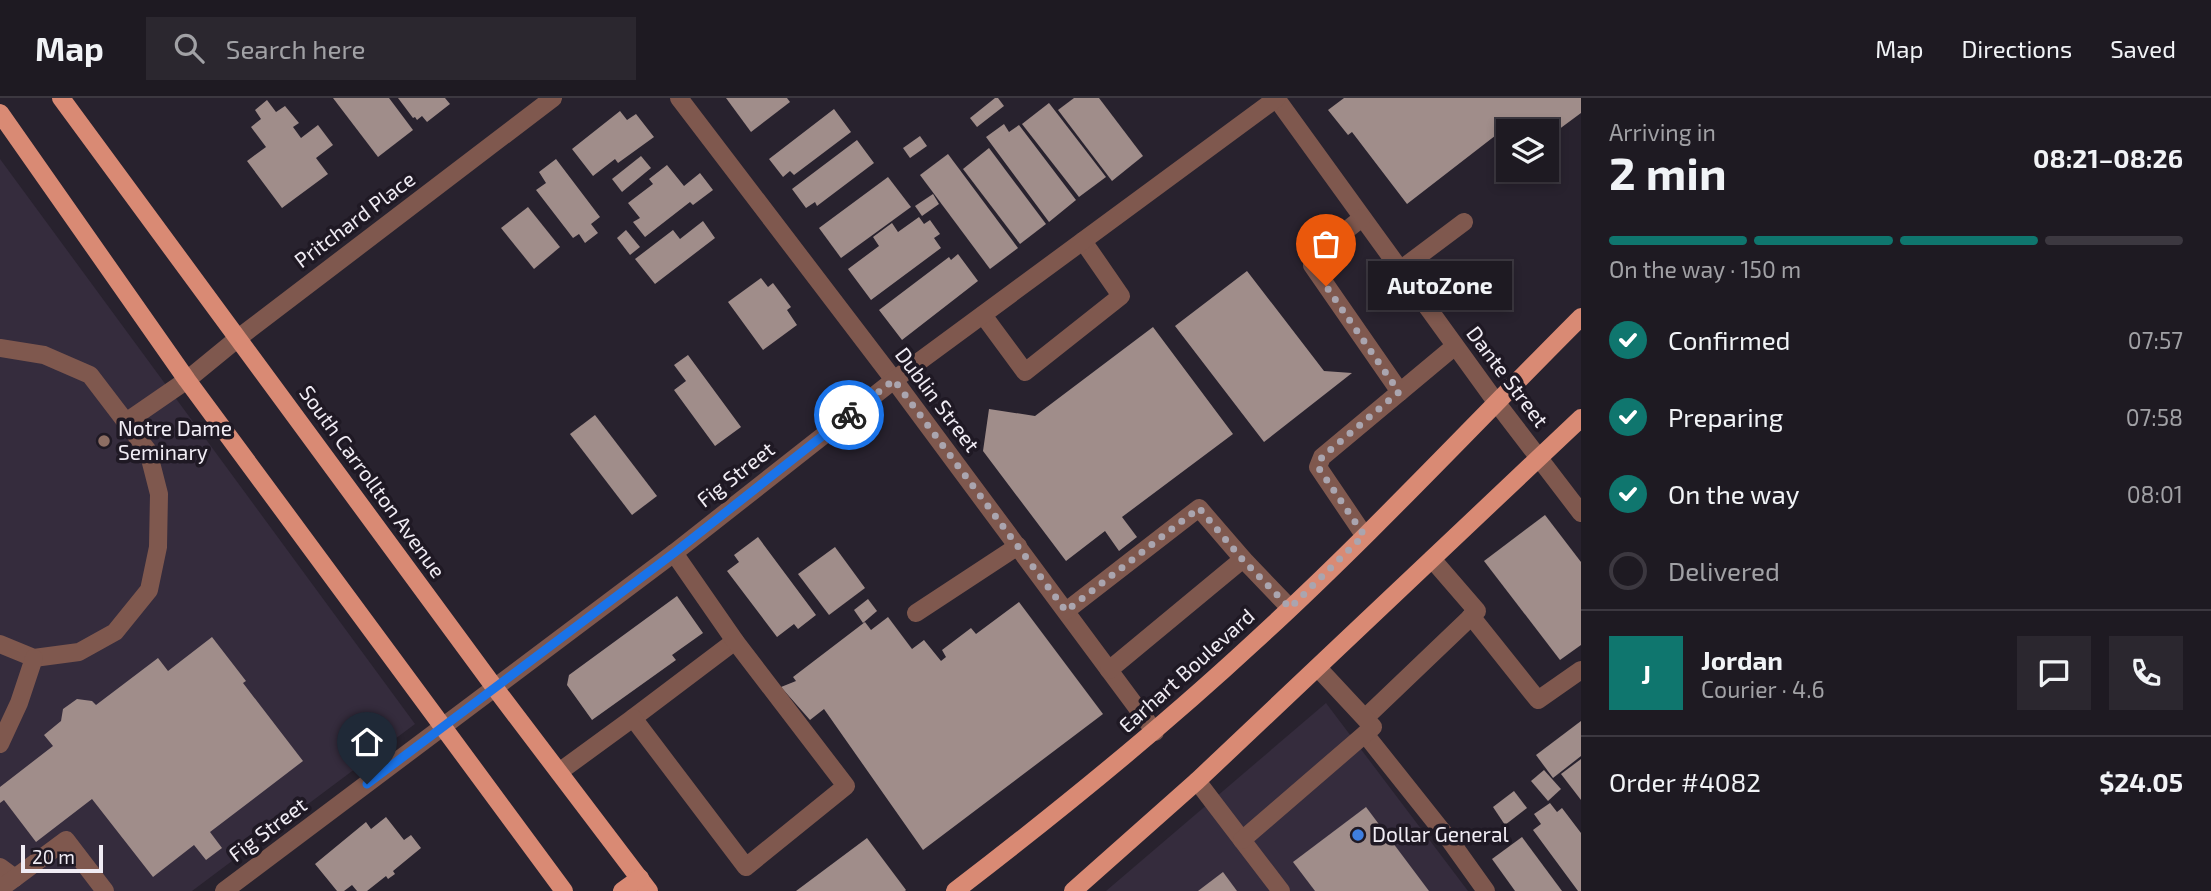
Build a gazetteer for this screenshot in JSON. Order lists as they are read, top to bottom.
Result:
{
  "streets": {
    "main road": ["South Carrollton Avenue", "Earhart Boulevard"],
    "street": [
      "Pritchard Place",
      "Dante Street",
      "Dublin Street",
      "Fig Street"
    ]
  },
  "crossings": [
    ["Pritchard Place", "South Carrollton Avenue"],
    ["Dante Street", "Fig Street"],
    ["Dante Street", "Earhart Boulevard"],
    ["Dublin Street", "Fig Street"],
    ["Dublin Street", "Earhart Boulevard"],
    ["Fig Street", "South Carrollton Avenue"]
  ],
  "places": ["AutoZone", "Notre Dame Seminary", "Dollar General"],
  "scale_bar": "20 m",
  "page": {
    "header": "Map",
    "search": "Search here",
    "nav": ["Map", "Directions", "Saved"],
    "heading": ["2 min", "Arriving in", "08:21–08:26"],
    "panel": [
      "Jordan",
      "Courier · 4.6",
      "Order #4082",
      "$24.05"
    ],
    "bar": "On the way · 150 m",
    "bubble": "AutoZone",
    "list": [
      ["Confirmed", "07:57"],
      ["Preparing", "07:58"],
      ["On the way", "08:01"],
      "Delivered"
    ],
    "round": "J",
    "scale": "20 m"
  }
}
